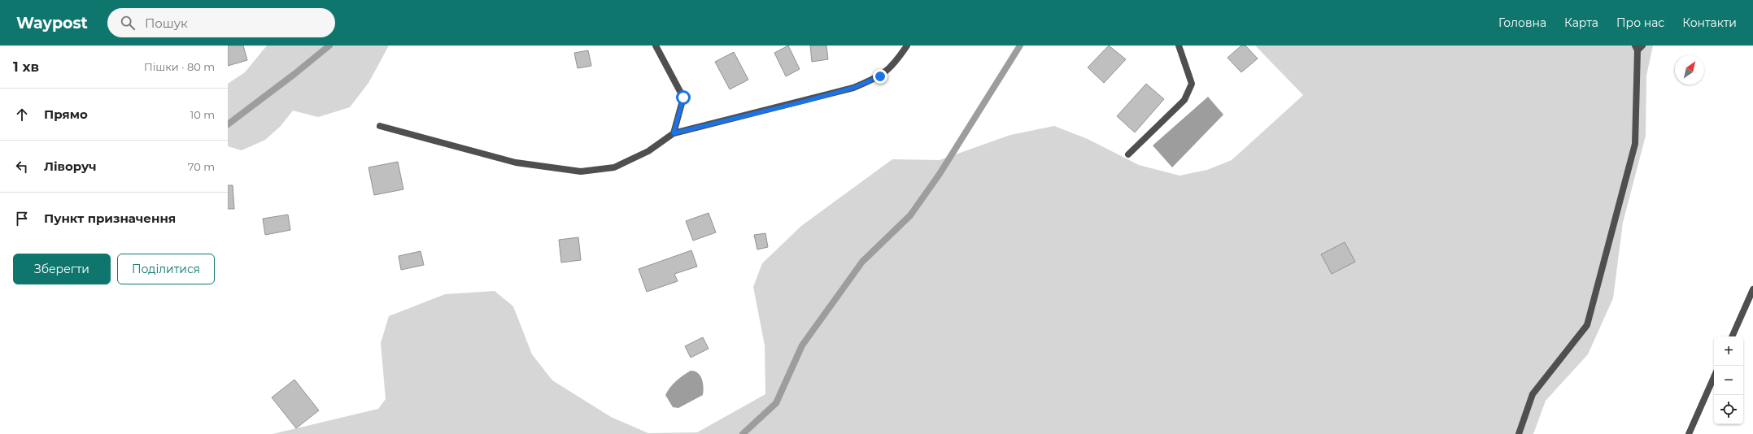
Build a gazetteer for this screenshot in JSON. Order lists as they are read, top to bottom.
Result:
{
  "north": "top right",
  "page": {
    "header": "Waypost",
    "search": "Пошук",
    "nav": [
      "Головна",
      "Карта",
      "Про нас",
      "Контакти"
    ],
    "heading": ["1 хв", "Пішки · 80 m"],
    "list": [
      ["Прямо", "10 m"],
      ["Ліворуч", "70 m"],
      "Пункт призначення"
    ],
    "buttons": ["Зберегти", "Поділитися"],
    "map_buttons": ["+", "−"]
  }
}
